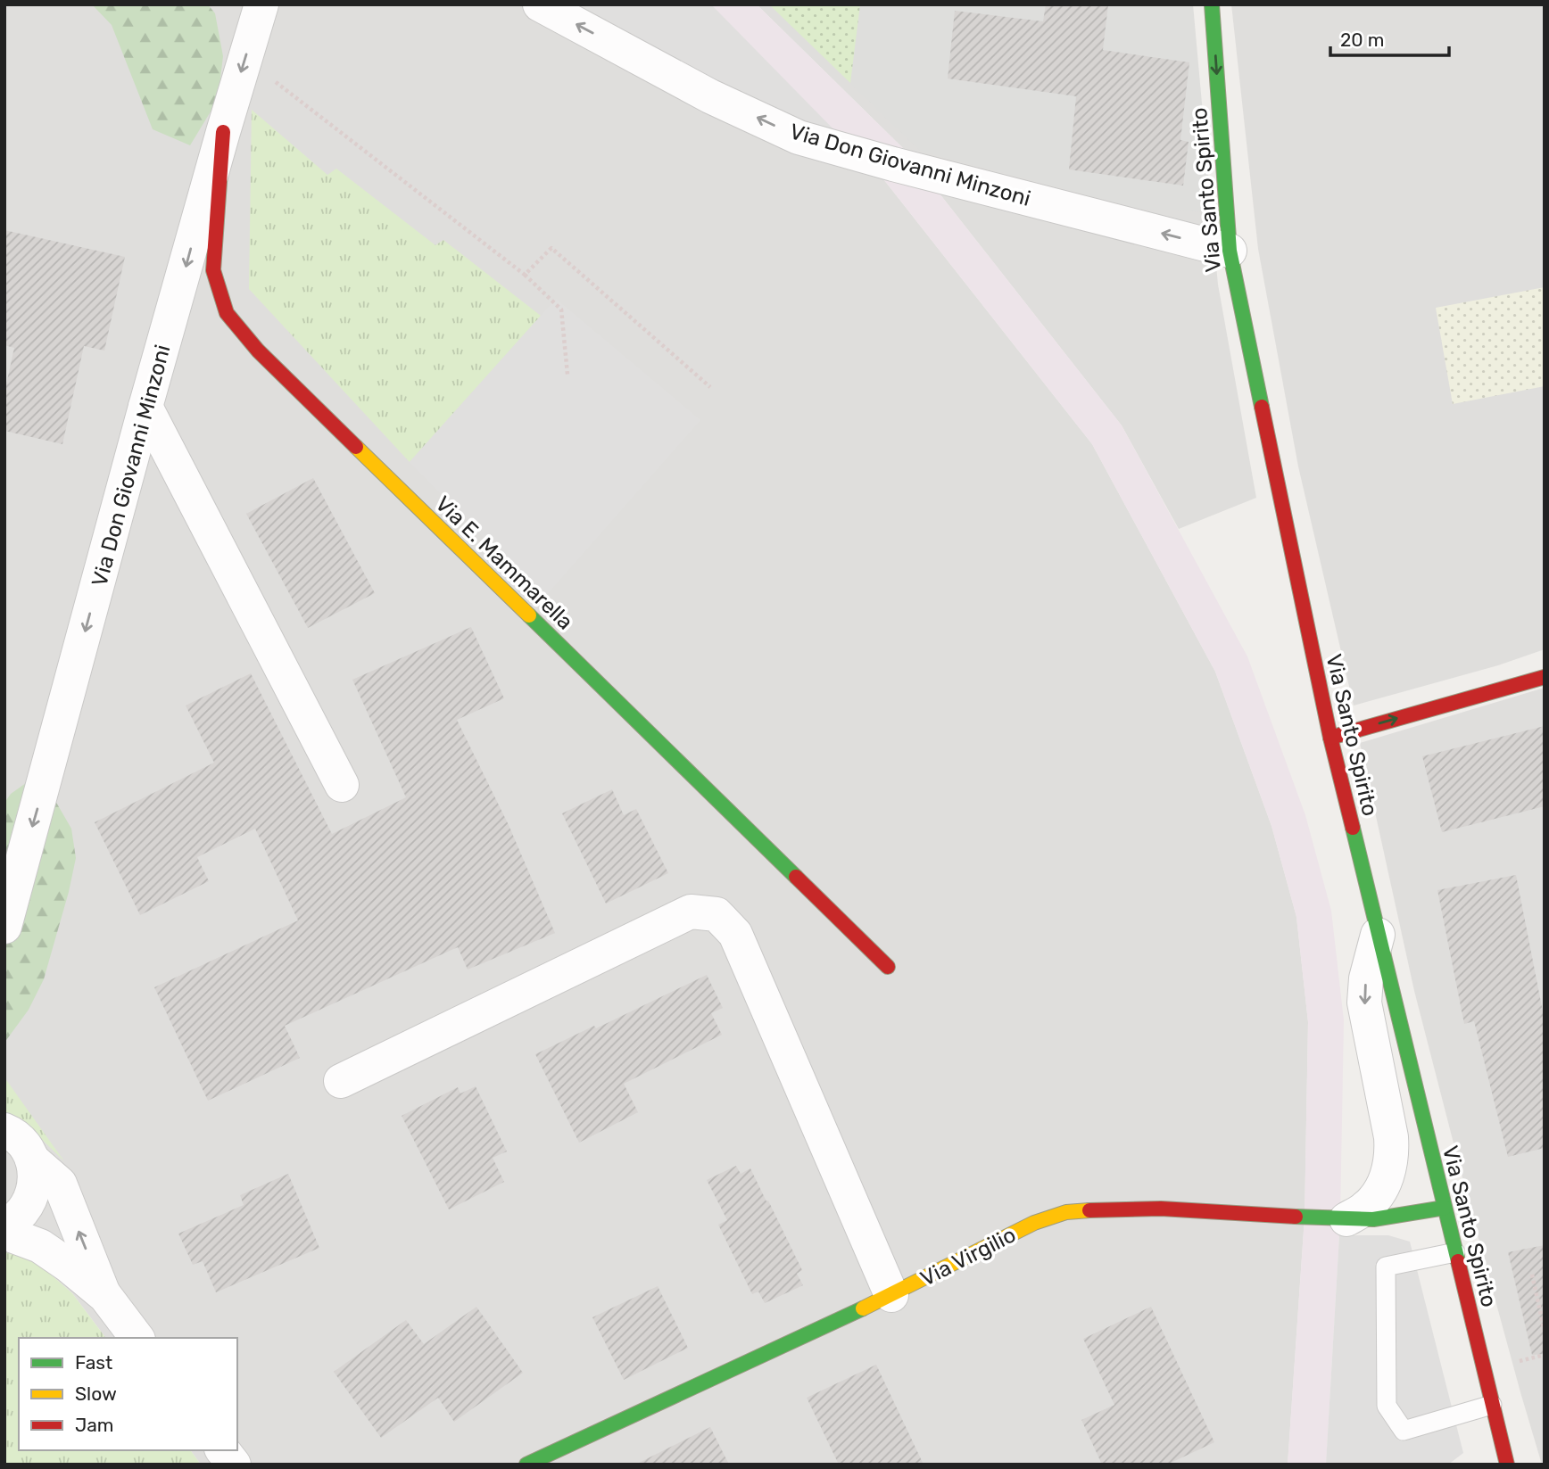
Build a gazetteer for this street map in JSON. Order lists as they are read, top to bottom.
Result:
{
  "streets": {
    "street": [
      "Via Don Giovanni Minzoni",
      "Via Santo Spirito",
      "Via E. Mammarella",
      "Via Virgilio"
    ]
  },
  "crossings": [
    ["Via Don Giovanni Minzoni", "Via Santo Spirito"],
    ["Via Don Giovanni Minzoni", "Via E. Mammarella"],
    ["Via Santo Spirito", "Via Virgilio"]
  ],
  "legend": ["Fast", "Slow", "Jam"],
  "scale_bar": "20 m"
}
